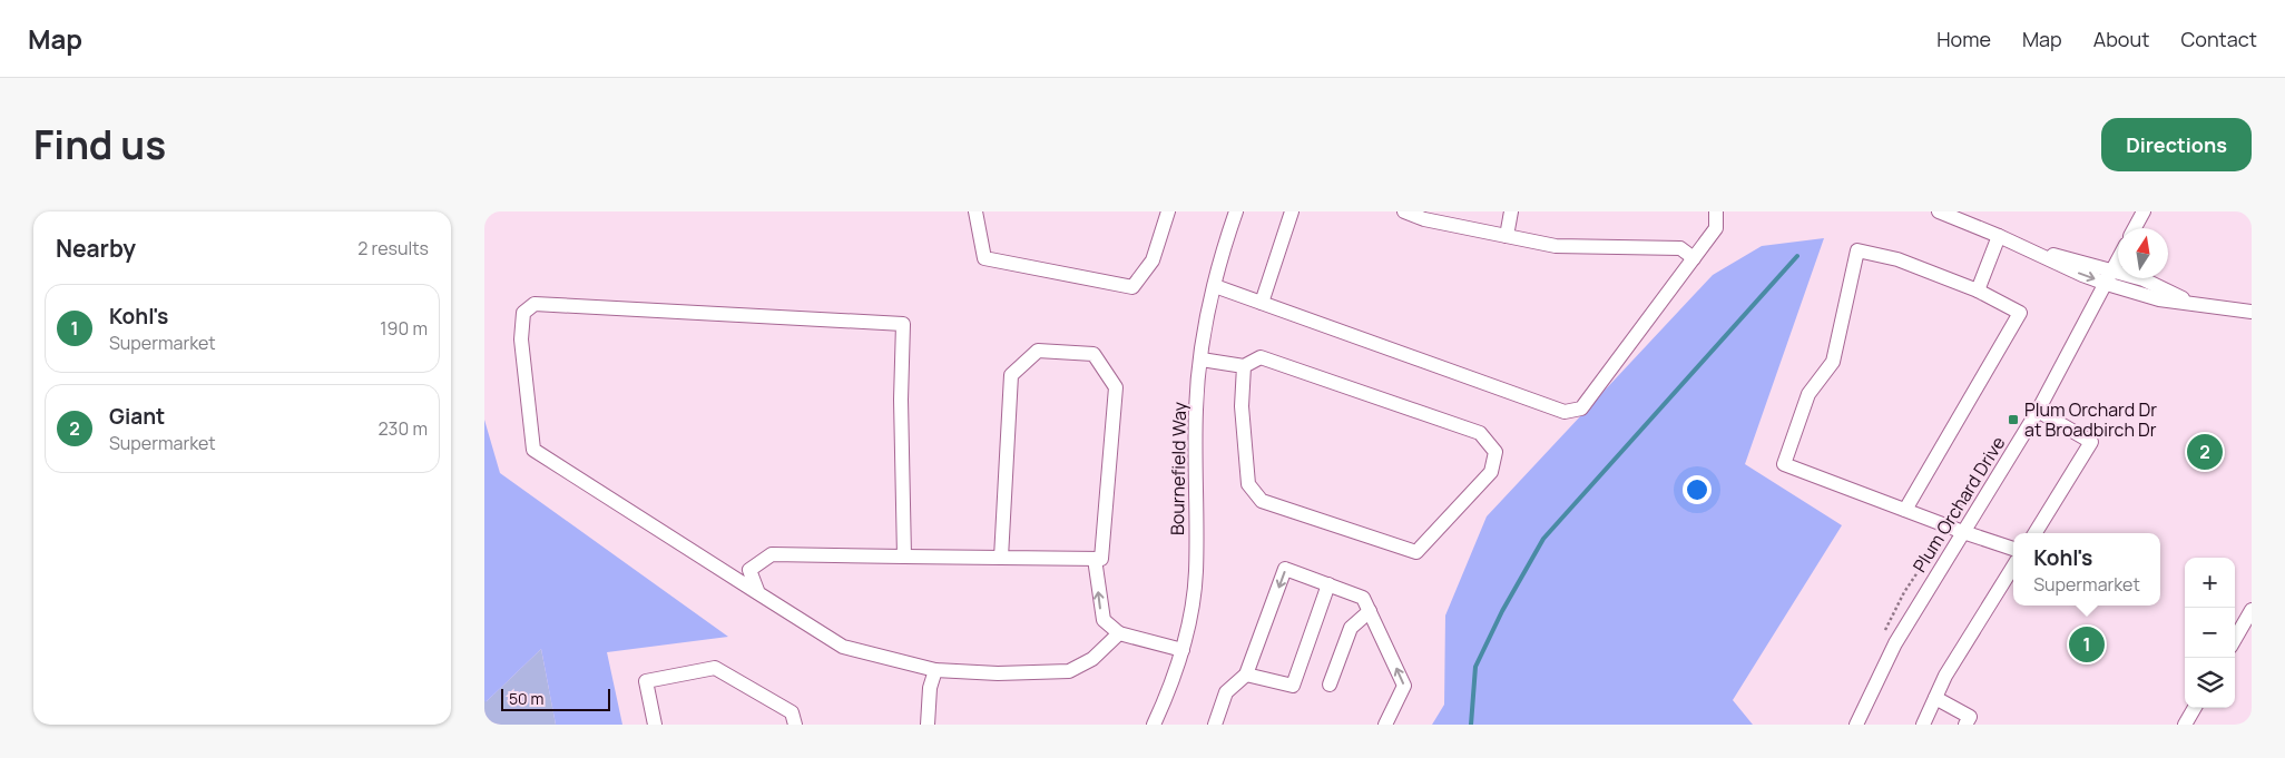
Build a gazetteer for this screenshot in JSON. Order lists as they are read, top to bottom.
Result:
{
  "streets": {
    "street": ["Bournefield Way", "Plum Orchard Drive"]
  },
  "places": {
    "transit": ["Plum Orchard Dr at Broadbirch Dr"]
  },
  "scale_bar": "50 m",
  "north": "top",
  "page": {
    "header": "Map",
    "nav": [
      "Home",
      "Map",
      "About",
      "Contact"
    ],
    "title": "Find us",
    "buttons": "Directions",
    "heading": ["Nearby", "2 results"],
    "list": [
      {
        "mark": "1",
        "name": "Kohl's",
        "note": "Supermarket",
        "value": "190 m"
      },
      {
        "mark": "2",
        "name": "Giant",
        "note": "Supermarket",
        "value": "230 m"
      }
    ],
    "pins": ["2", "1"],
    "popup": ["Kohl's", "Supermarket"],
    "map_buttons": ["+", "−"],
    "scale": "50 m"
  }
}
